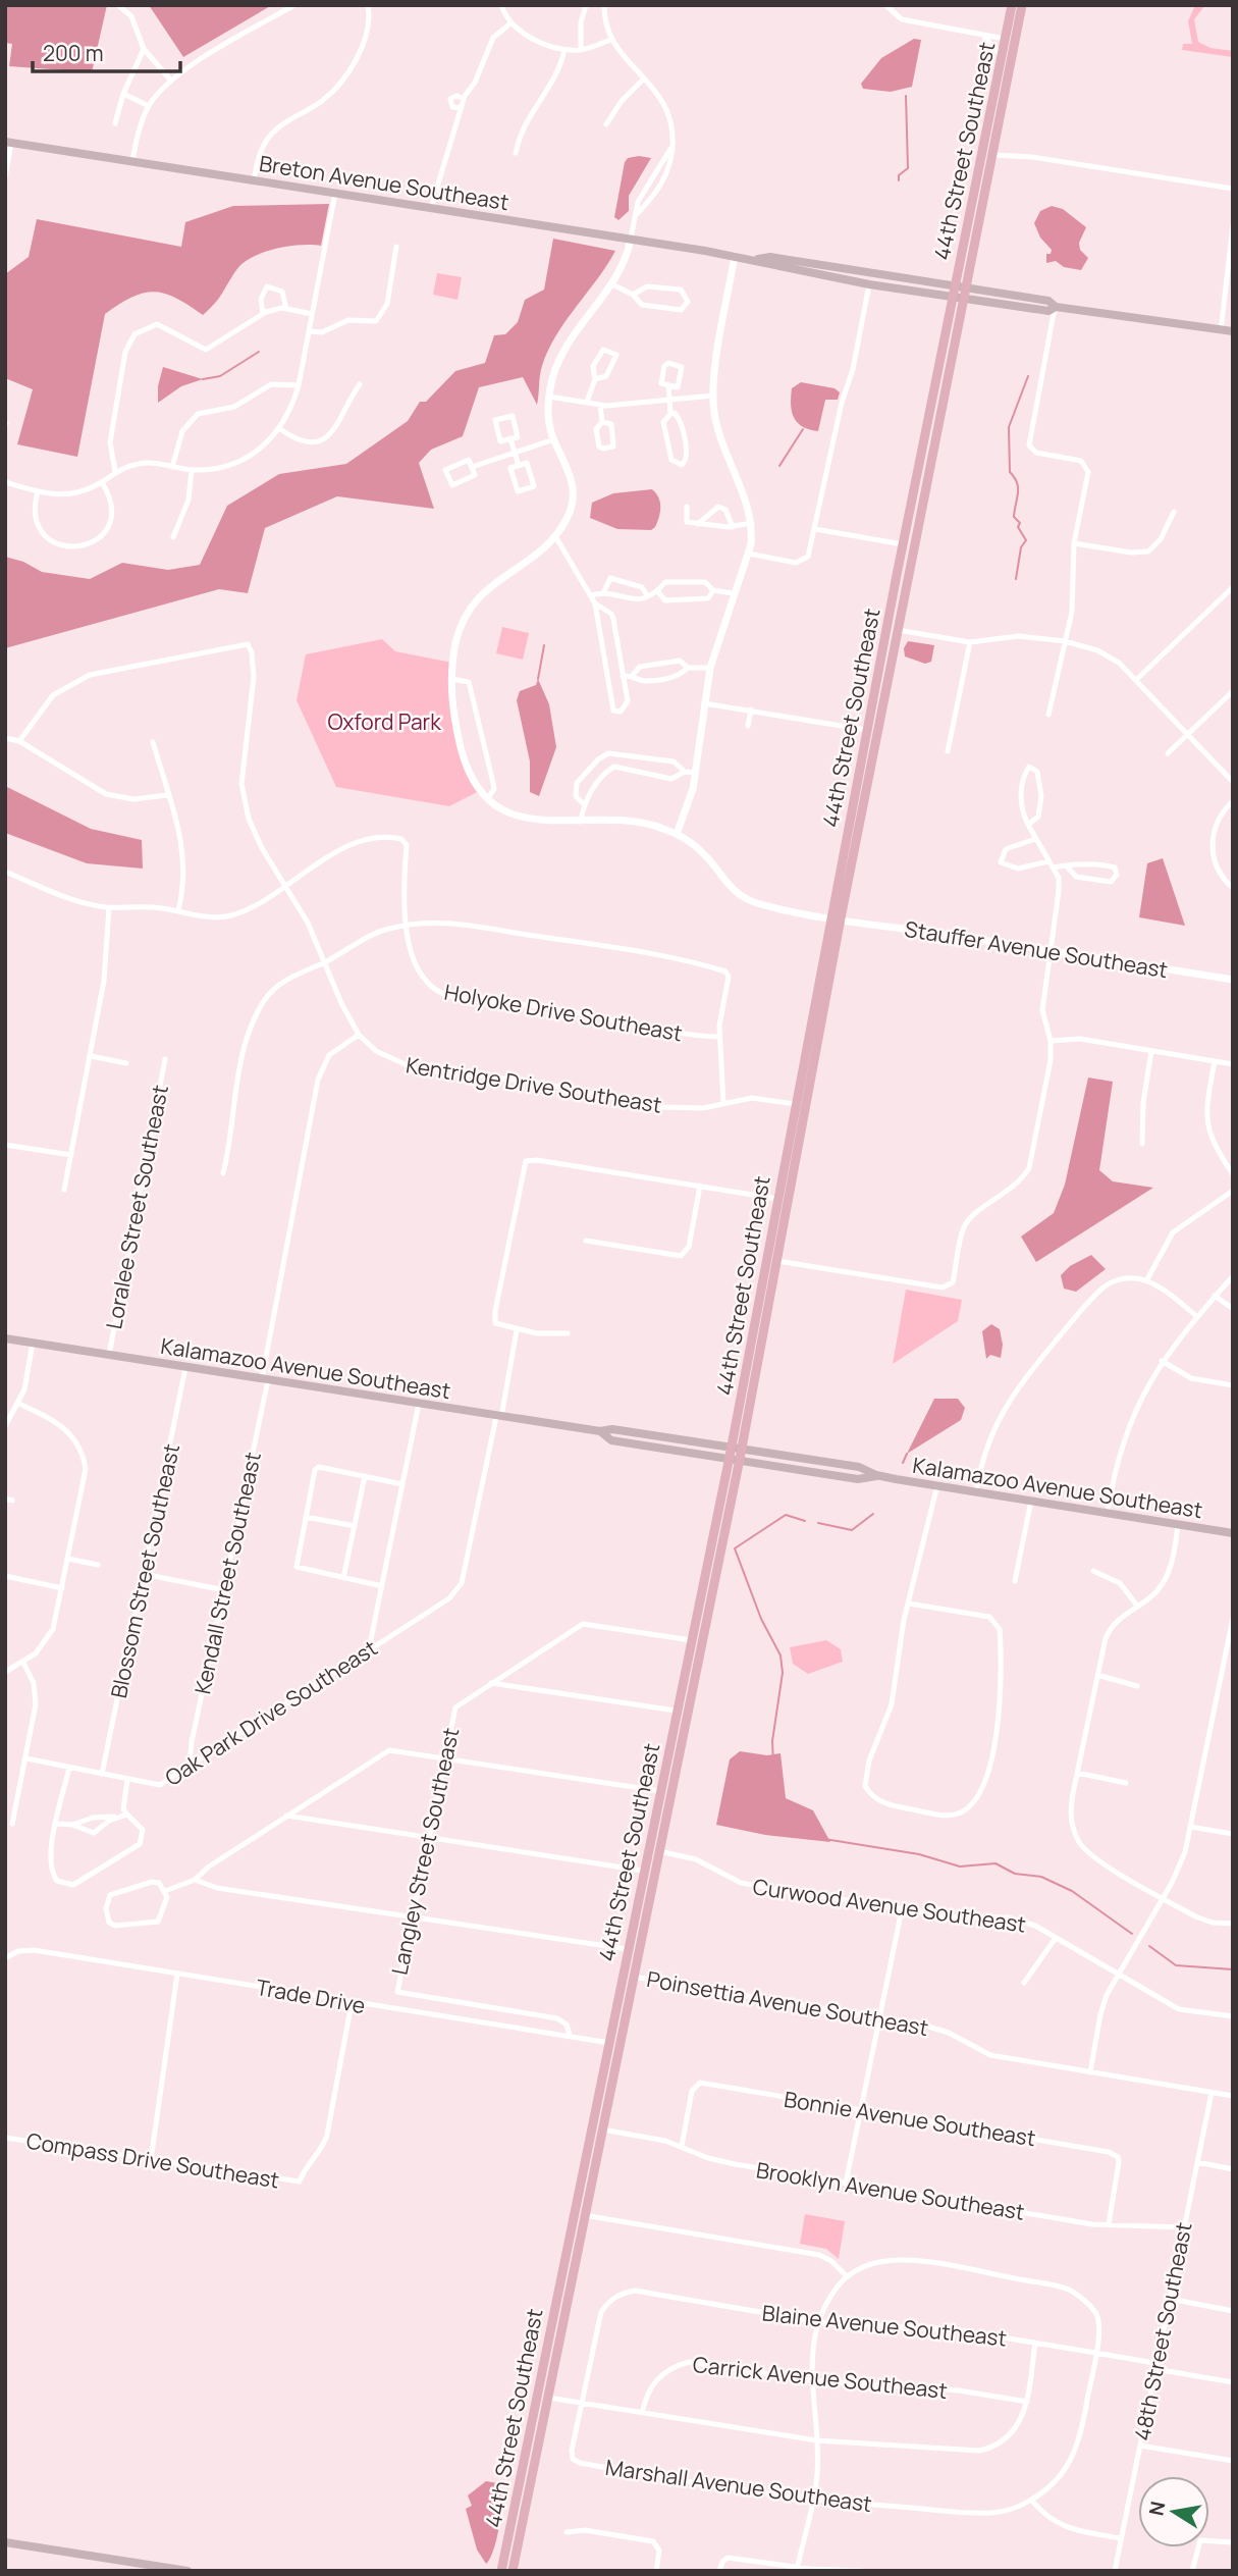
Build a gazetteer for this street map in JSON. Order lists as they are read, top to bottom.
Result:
{
  "streets": {
    "main road": ["44th Street Southeast", "Breton Avenue Southeast", "Kalamazoo Avenue Southeast"],
    "street": [
      "Stauffer Avenue Southeast",
      "Holyoke Drive Southeast",
      "Kentridge Drive Southeast",
      "Loralee Street Southeast",
      "Blossom Street Southeast",
      "Kendall Street Southeast",
      "Oak Park Drive Southeast",
      "Langley Street Southeast",
      "Curwood Avenue Southeast",
      "Trade Drive",
      "Poinsettia Avenue Southeast",
      "Bonnie Avenue Southeast",
      "Compass Drive Southeast",
      "Brooklyn Avenue Southeast",
      "Blaine Avenue Southeast",
      "48th Street Southeast",
      "Carrick Avenue Southeast",
      "Marshall Avenue Southeast"
    ]
  },
  "crossings": [
    ["44th Street Southeast", "Breton Avenue Southeast"],
    ["44th Street Southeast", "Stauffer Avenue Southeast"],
    ["44th Street Southeast", "Kentridge Drive Southeast"],
    ["44th Street Southeast", "Kalamazoo Avenue Southeast"],
    ["44th Street Southeast", "Curwood Avenue Southeast"],
    ["44th Street Southeast", "Trade Drive"],
    ["44th Street Southeast", "Poinsettia Avenue Southeast"],
    ["44th Street Southeast", "Brooklyn Avenue Southeast"],
    ["Holyoke Drive Southeast", "Kentridge Drive Southeast"],
    ["Kentridge Drive Southeast", "Kendall Street Southeast"],
    ["Loralee Street Southeast", "Kalamazoo Avenue Southeast"],
    ["Kalamazoo Avenue Southeast", "Blossom Street Southeast"],
    ["Kalamazoo Avenue Southeast", "Kendall Street Southeast"],
    ["Kalamazoo Avenue Southeast", "Oak Park Drive Southeast"],
    ["Blossom Street Southeast", "Oak Park Drive Southeast"],
    ["Kendall Street Southeast", "Oak Park Drive Southeast"],
    ["Langley Street Southeast", "Trade Drive"],
    ["Langley Street Southeast", "Poinsettia Avenue Southeast"],
    ["Trade Drive", "Compass Drive Southeast"],
    ["Poinsettia Avenue Southeast", "48th Street Southeast"],
    ["Bonnie Avenue Southeast", "Brooklyn Avenue Southeast"],
    ["Brooklyn Avenue Southeast", "48th Street Southeast"],
    ["Blaine Avenue Southeast", "48th Street Southeast"],
    ["Blaine Avenue Southeast", "Marshall Avenue Southeast"]
  ],
  "parks": ["Oxford Park"],
  "scale_bar": "200 m",
  "north": "left"
}
